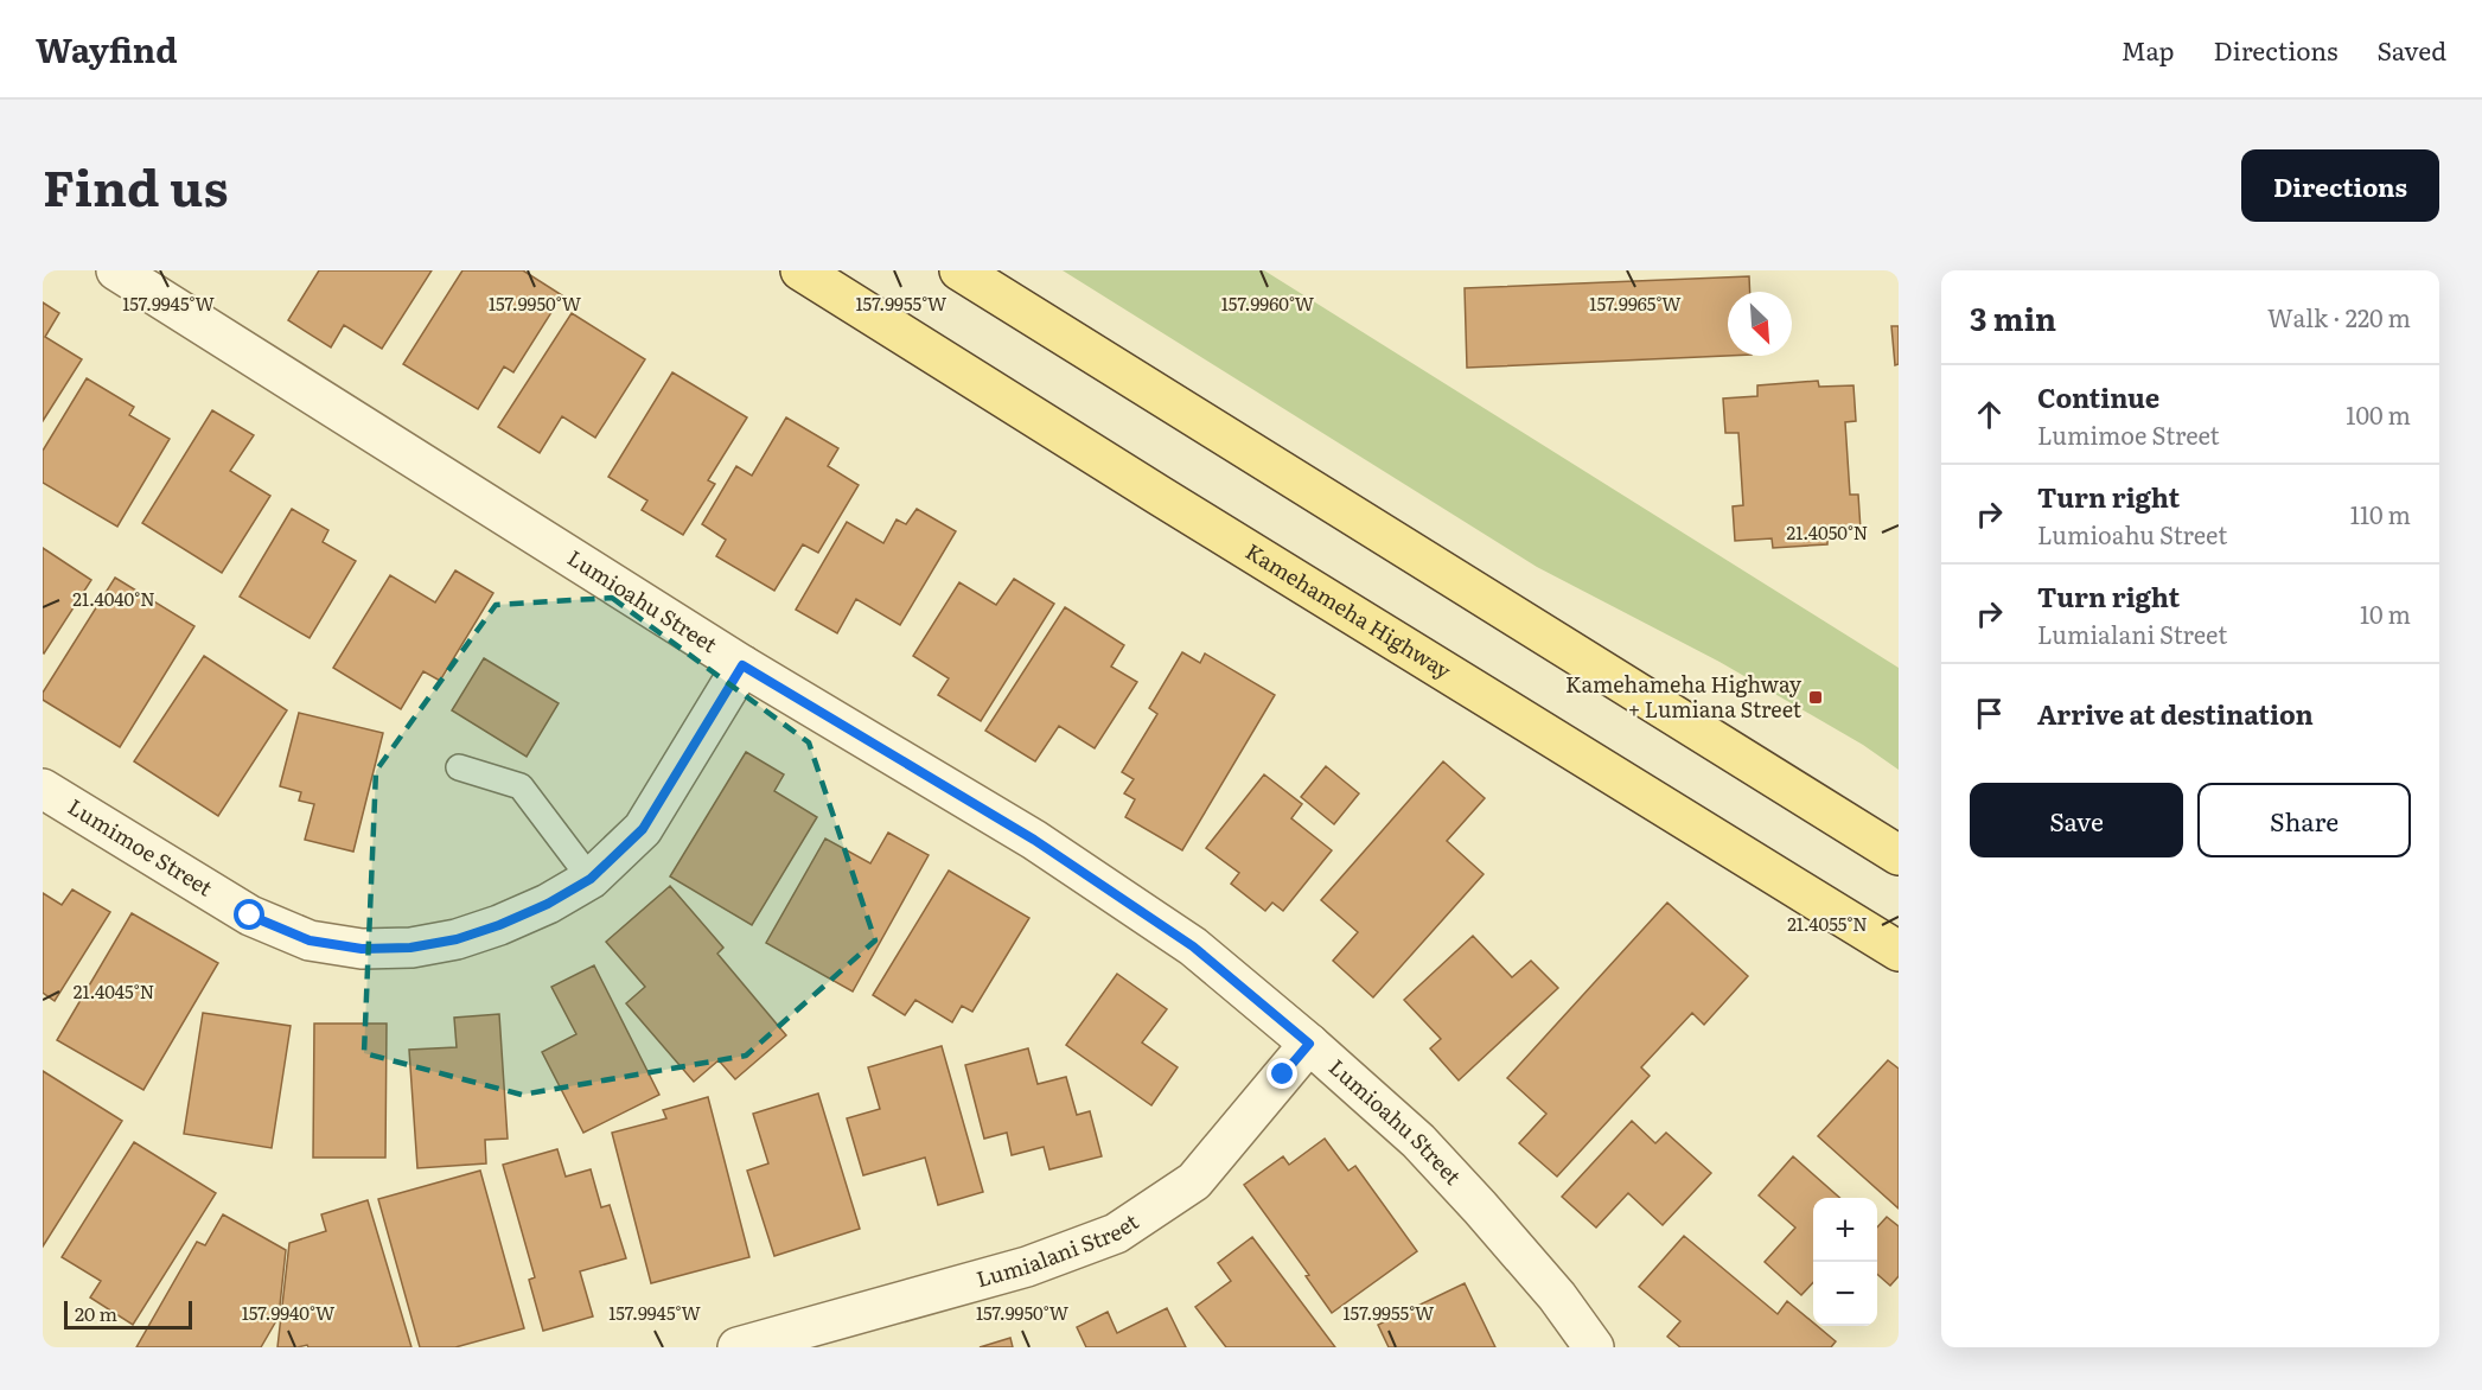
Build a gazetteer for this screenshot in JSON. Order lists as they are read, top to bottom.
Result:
{
  "streets": {
    "main road": ["Kamehameha Highway"],
    "street": ["Lumioahu Street", "Lumimoe Street", "Lumialani Street"]
  },
  "crossings": [
    ["Lumioahu Street", "Lumimoe Street"],
    ["Lumioahu Street", "Lumialani Street"]
  ],
  "places": {
    "transit": ["Kamehameha Highway + Lumiana Street"]
  },
  "scale_bar": "20 m",
  "north": "bottom right",
  "page": {
    "header": "Wayfind",
    "nav": ["Map", "Directions", "Saved"],
    "title": "Find us",
    "buttons": [
      "Directions",
      ["Save", "Share"]
    ],
    "heading": ["3 min", "Walk · 220 m"],
    "list": [
      ["Continue", "Lumimoe Street", "100 m"],
      ["Turn right", "Lumioahu Street", "110 m"],
      ["Turn right", "Lumialani Street", "10 m"],
      "Arrive at destination"
    ],
    "map_buttons": ["+", "−"],
    "scale": "20 m"
  },
  "coordinates": [
    "157.9945°W",
    "157.9950°W",
    "157.9955°W",
    "157.9960°W",
    "157.9965°W",
    "21.4050°N",
    "21.4040°N",
    "21.4055°N",
    "21.4045°N",
    "157.9940°W"
  ]
}
